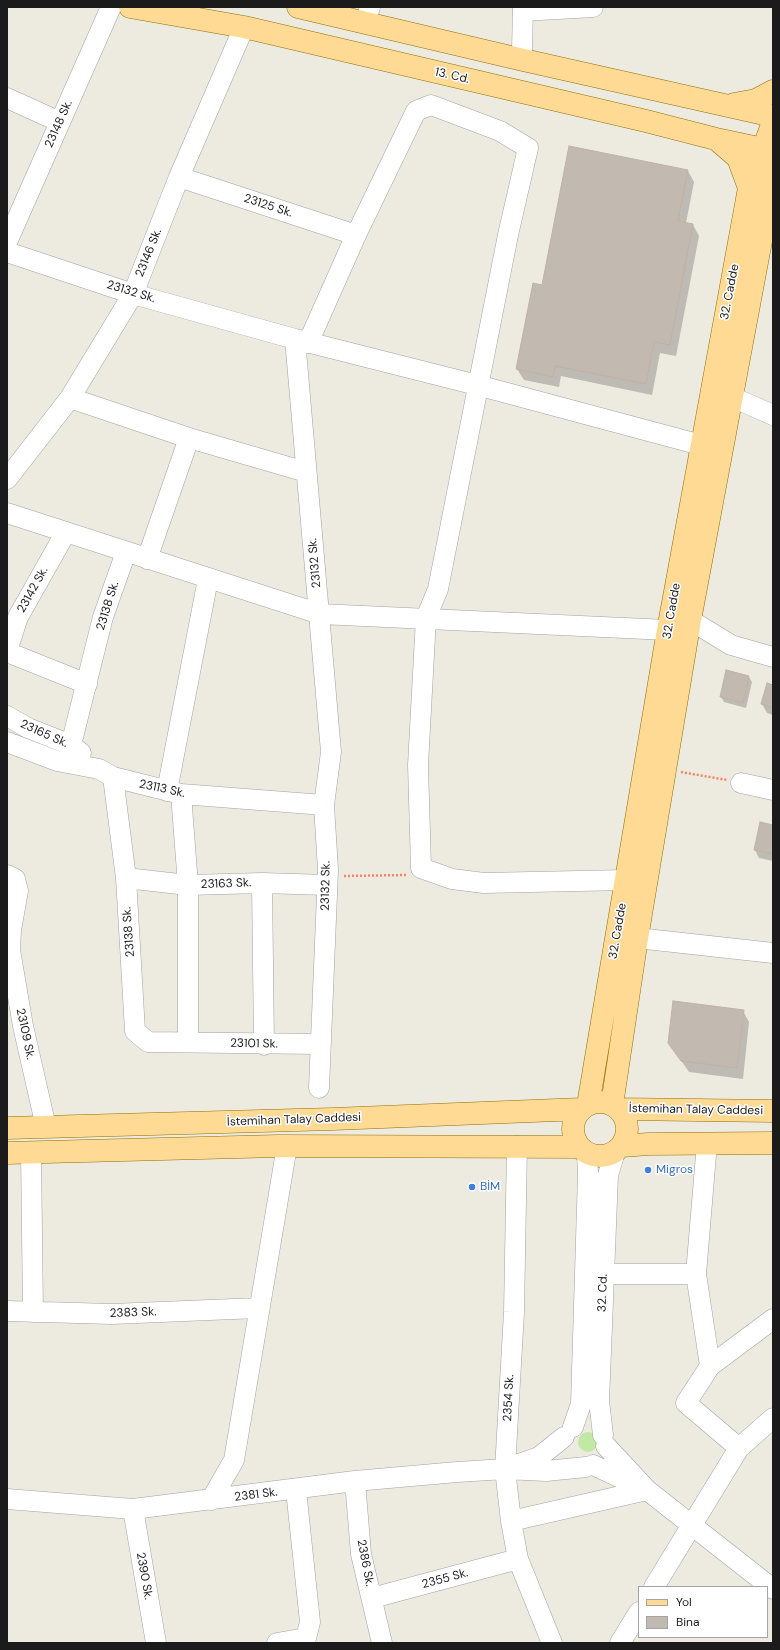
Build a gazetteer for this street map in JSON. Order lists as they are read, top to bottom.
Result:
{
  "streets": {
    "main road": ["13. Cd.", "32. Cadde", "İstemihan Talay Caddesi"],
    "street": [
      "23148 Sk.",
      "23125 Sk.",
      "23146 Sk.",
      "23132 Sk.",
      "23142 Sk.",
      "23138 Sk.",
      "23165 Sk.",
      "23113 Sk.",
      "23163 Sk.",
      "23109 Sk.",
      "23101 Sk.",
      "32. Cd.",
      "2383 Sk.",
      "2354 Sk.",
      "2381 Sk.",
      "2386 Sk.",
      "2390 Sk.",
      "2355 Sk."
    ]
  },
  "crossings": [
    ["13. Cd.", "23146 Sk."],
    ["13. Cd.", "32. Cadde"],
    ["23125 Sk.", "23146 Sk."],
    ["23146 Sk.", "23132 Sk."],
    ["23132 Sk.", "23113 Sk."],
    ["23132 Sk.", "23163 Sk."],
    ["23132 Sk.", "23101 Sk."],
    ["32. Cadde", "İstemihan Talay Caddesi"],
    ["32. Cadde", "32. Cd."],
    ["23138 Sk.", "23165 Sk."],
    ["23138 Sk.", "23113 Sk."],
    ["23138 Sk.", "23163 Sk."],
    ["23138 Sk.", "23101 Sk."],
    ["23165 Sk.", "23113 Sk."],
    ["23109 Sk.", "İstemihan Talay Caddesi"],
    ["İstemihan Talay Caddesi", "32. Cd."],
    ["İstemihan Talay Caddesi", "2354 Sk."],
    ["2354 Sk.", "2381 Sk."],
    ["2354 Sk.", "2355 Sk."],
    ["2381 Sk.", "2386 Sk."],
    ["2381 Sk.", "2390 Sk."],
    ["2386 Sk.", "2355 Sk."]
  ],
  "places": ["Migros", "BİM"],
  "legend": ["Yol", "Bina"]
}
